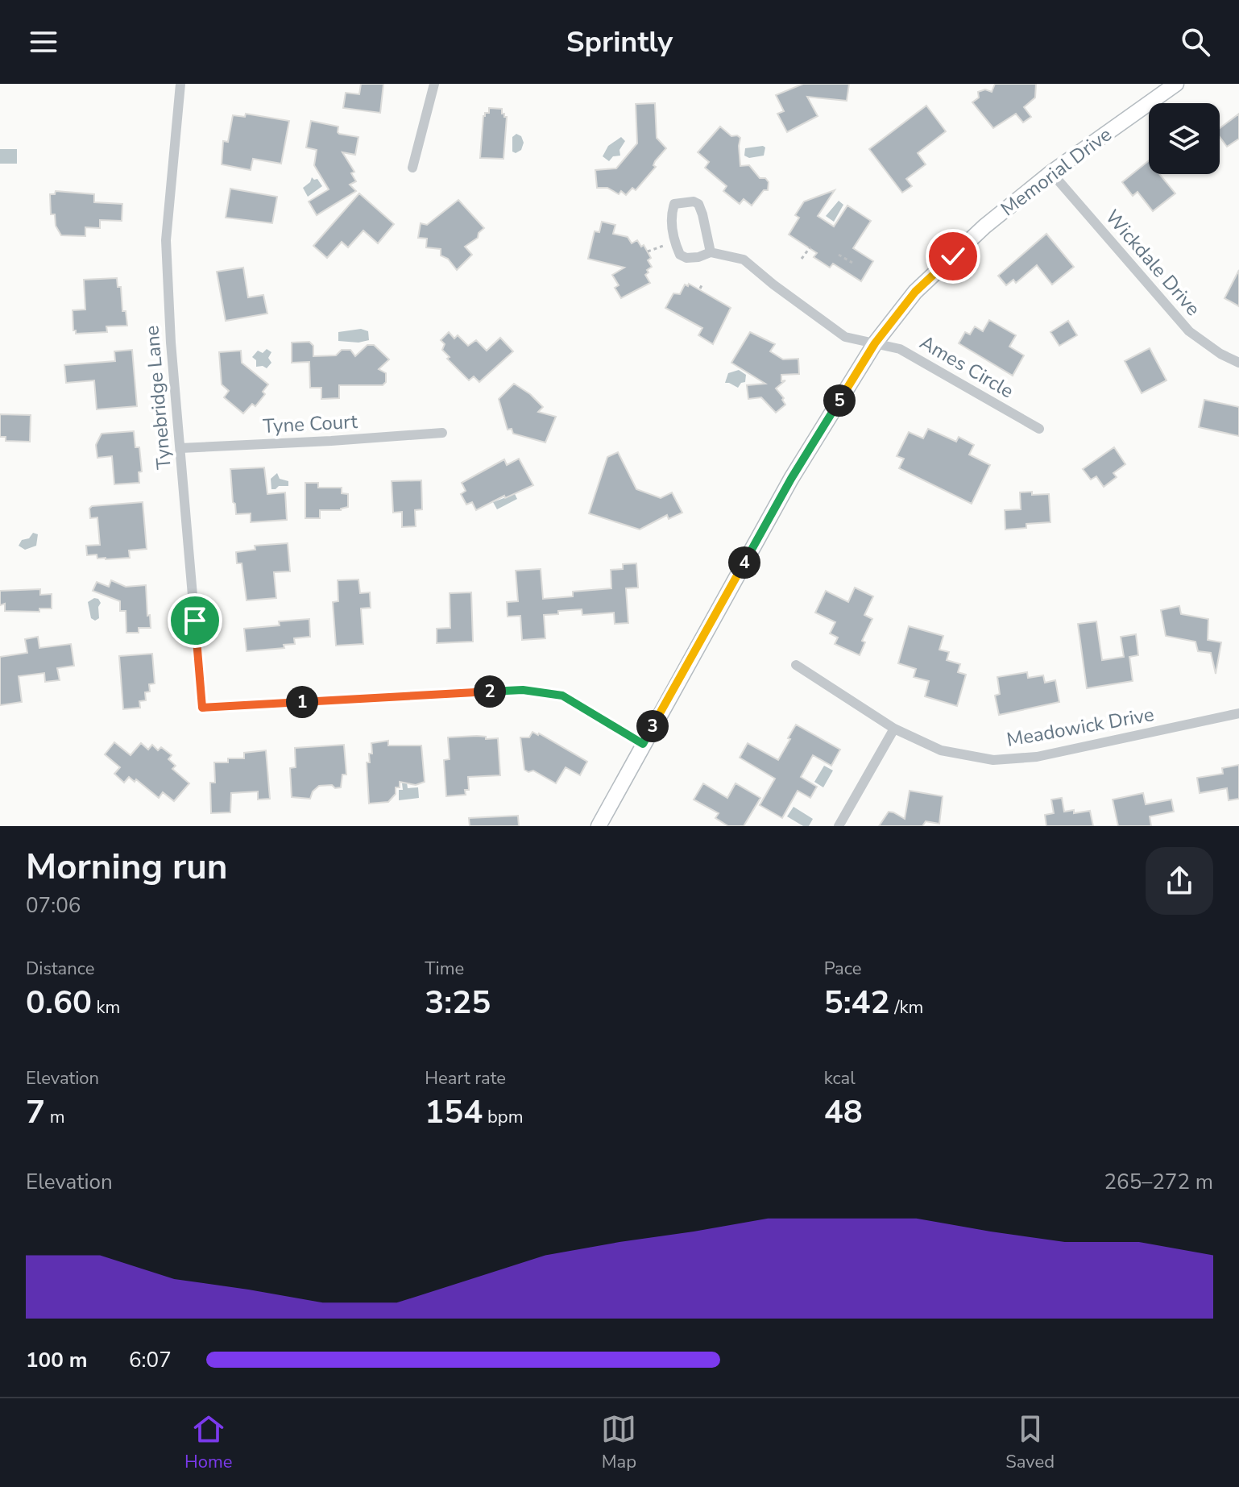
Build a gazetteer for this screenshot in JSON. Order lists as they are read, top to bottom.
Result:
{
  "streets": {
    "street": [
      "Memorial Drive",
      "Wickdale Drive",
      "Ames Circle",
      "Tynebridge Lane",
      "Tyne Court",
      "Meadowick Drive"
    ]
  },
  "crossings": [
    ["Memorial Drive", "Wickdale Drive"],
    ["Memorial Drive", "Ames Circle"],
    ["Memorial Drive", "Tynebridge Lane"],
    ["Tynebridge Lane", "Tyne Court"]
  ],
  "page": {
    "header": "Sprintly",
    "pins": [
      "5",
      "4",
      "2",
      "1",
      "3"
    ],
    "heading": ["Morning run", "07:06"],
    "stats": [
      ["Distance", "0.60 km"],
      ["Time", "3:25"],
      ["Pace", "5:42 /km"],
      ["Elevation", "7 m"],
      ["Heart rate", "154 bpm"],
      ["kcal", "48"]
    ],
    "chart": ["Elevation", "265–272 m"],
    "list": [
      {
        "name": "100 m",
        "note": "6:07"
      }
    ],
    "tabs": ["Home", "Map", "Saved"]
  }
}
